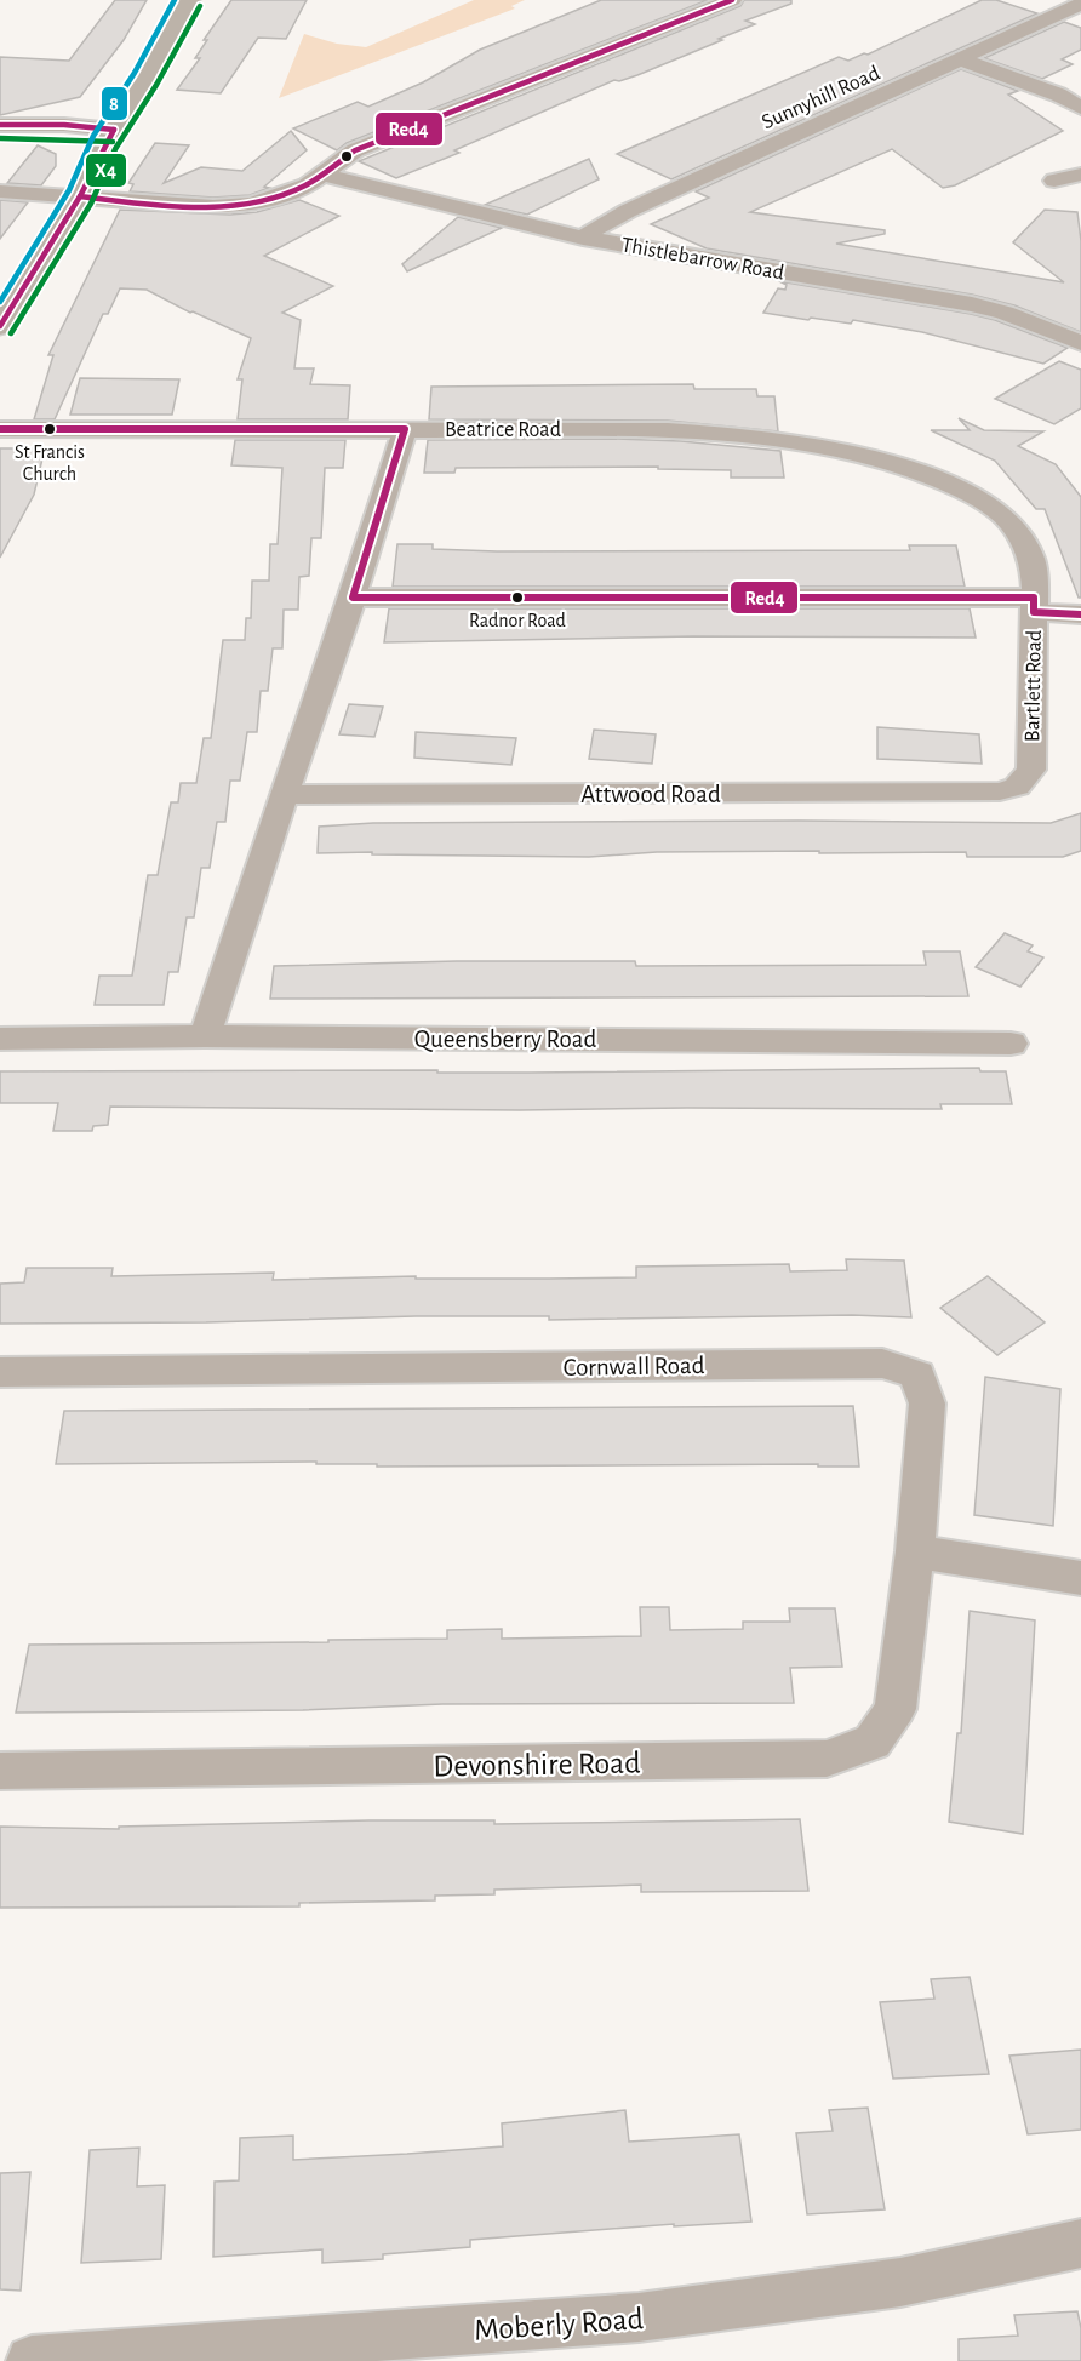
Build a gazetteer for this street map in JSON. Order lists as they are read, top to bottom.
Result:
{
  "streets": {
    "street": [
      "Sunnyhill Road",
      "Thistlebarrow Road",
      "Beatrice Road",
      "Bartlett Road",
      "Attwood Road",
      "Queensberry Road",
      "Cornwall Road",
      "Devonshire Road",
      "Moberly Road"
    ]
  },
  "crossings": [
    ["Sunnyhill Road", "Thistlebarrow Road"],
    ["Beatrice Road", "Bartlett Road"],
    ["Bartlett Road", "Attwood Road"],
    ["Cornwall Road", "Devonshire Road"]
  ],
  "places": ["St Francis Church", "Radnor Road"],
  "lines": ["transit line Red4", "transit line 8", "transit line X4"]
}
